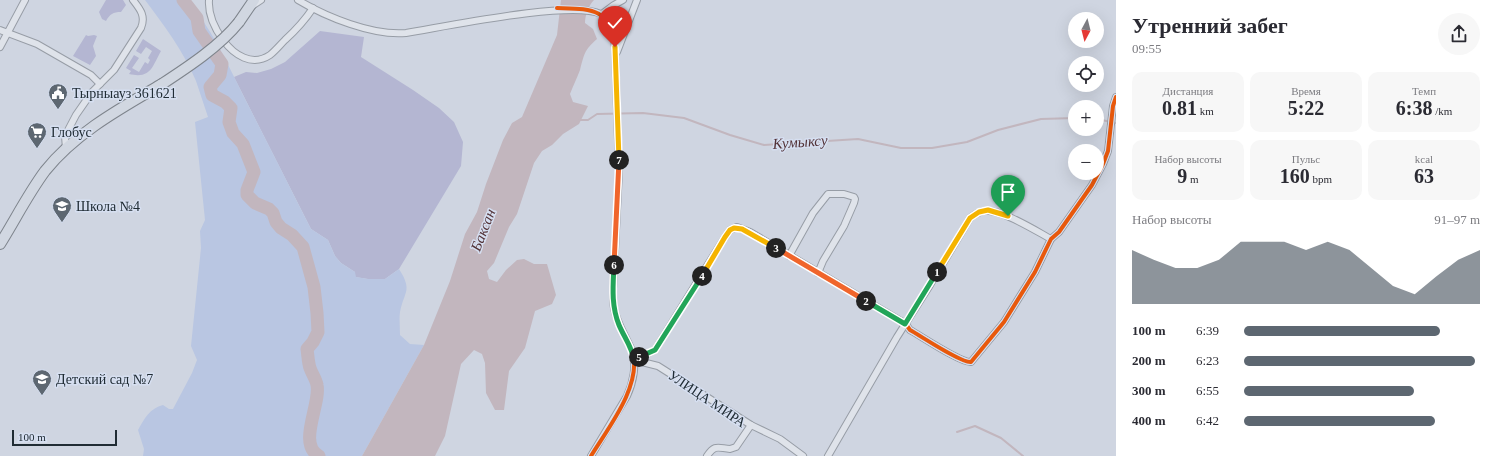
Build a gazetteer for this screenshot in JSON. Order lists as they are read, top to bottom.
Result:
{
  "streets": {
    "street": ["УЛИЦА МИРА"]
  },
  "water": ["Кумыксу", "Баксан"],
  "places": {
    "public building": ["Тырныауз 361621"],
    "supermarket": ["Глобус"],
    "school or university": ["Школа №4", "Детский сад №7"]
  },
  "scale_bar": "100 m",
  "north": "bottom",
  "page": {
    "heading": ["Утренний забег", "09:55"],
    "map_buttons": ["+", "−"],
    "stats": [
      ["Дистанция", "0.81 km"],
      ["Время", "5:22"],
      ["Темп", "6:38 /km"],
      ["Набор высоты", "9 m"],
      ["Пульс", "160 bpm"],
      ["kcal", "63"]
    ],
    "pins": [
      "7",
      "3",
      "6",
      "1",
      "4",
      "2",
      "5"
    ],
    "chart": ["Набор высоты", "91–97 m"],
    "list": [
      {
        "name": "100 m",
        "note": "6:39"
      },
      {
        "name": "200 m",
        "note": "6:23"
      },
      {
        "name": "300 m",
        "note": "6:55"
      },
      {
        "name": "400 m",
        "note": "6:42"
      }
    ],
    "scale": "100 m"
  }
}
